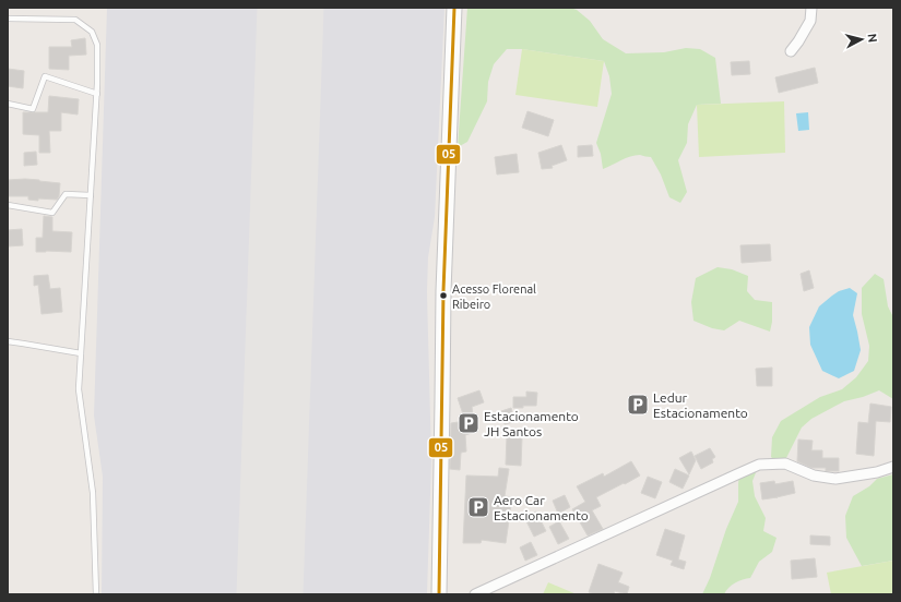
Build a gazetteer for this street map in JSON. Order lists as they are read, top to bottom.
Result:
{
  "places": {
    "other": ["Acesso Florenal Ribeiro"],
    "parking": ["Ledur Estacionamento", "Estacionamento JH Santos", "Aero Car Estacionamento"]
  },
  "lines": ["transit line 05"],
  "north": "right"
}
